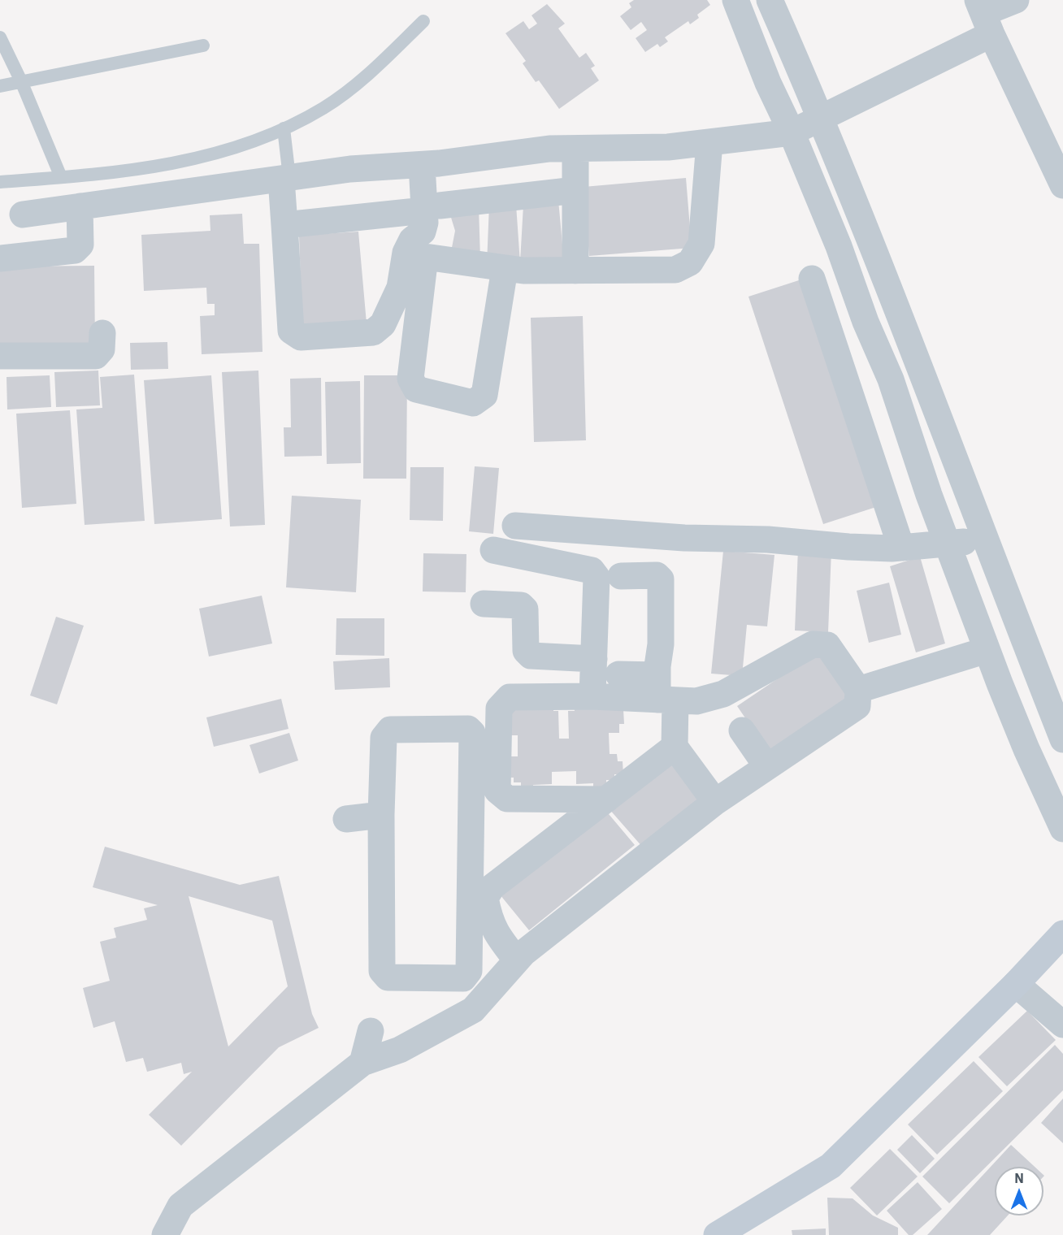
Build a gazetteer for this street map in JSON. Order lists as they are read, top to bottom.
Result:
{
  "north": "top"
}
